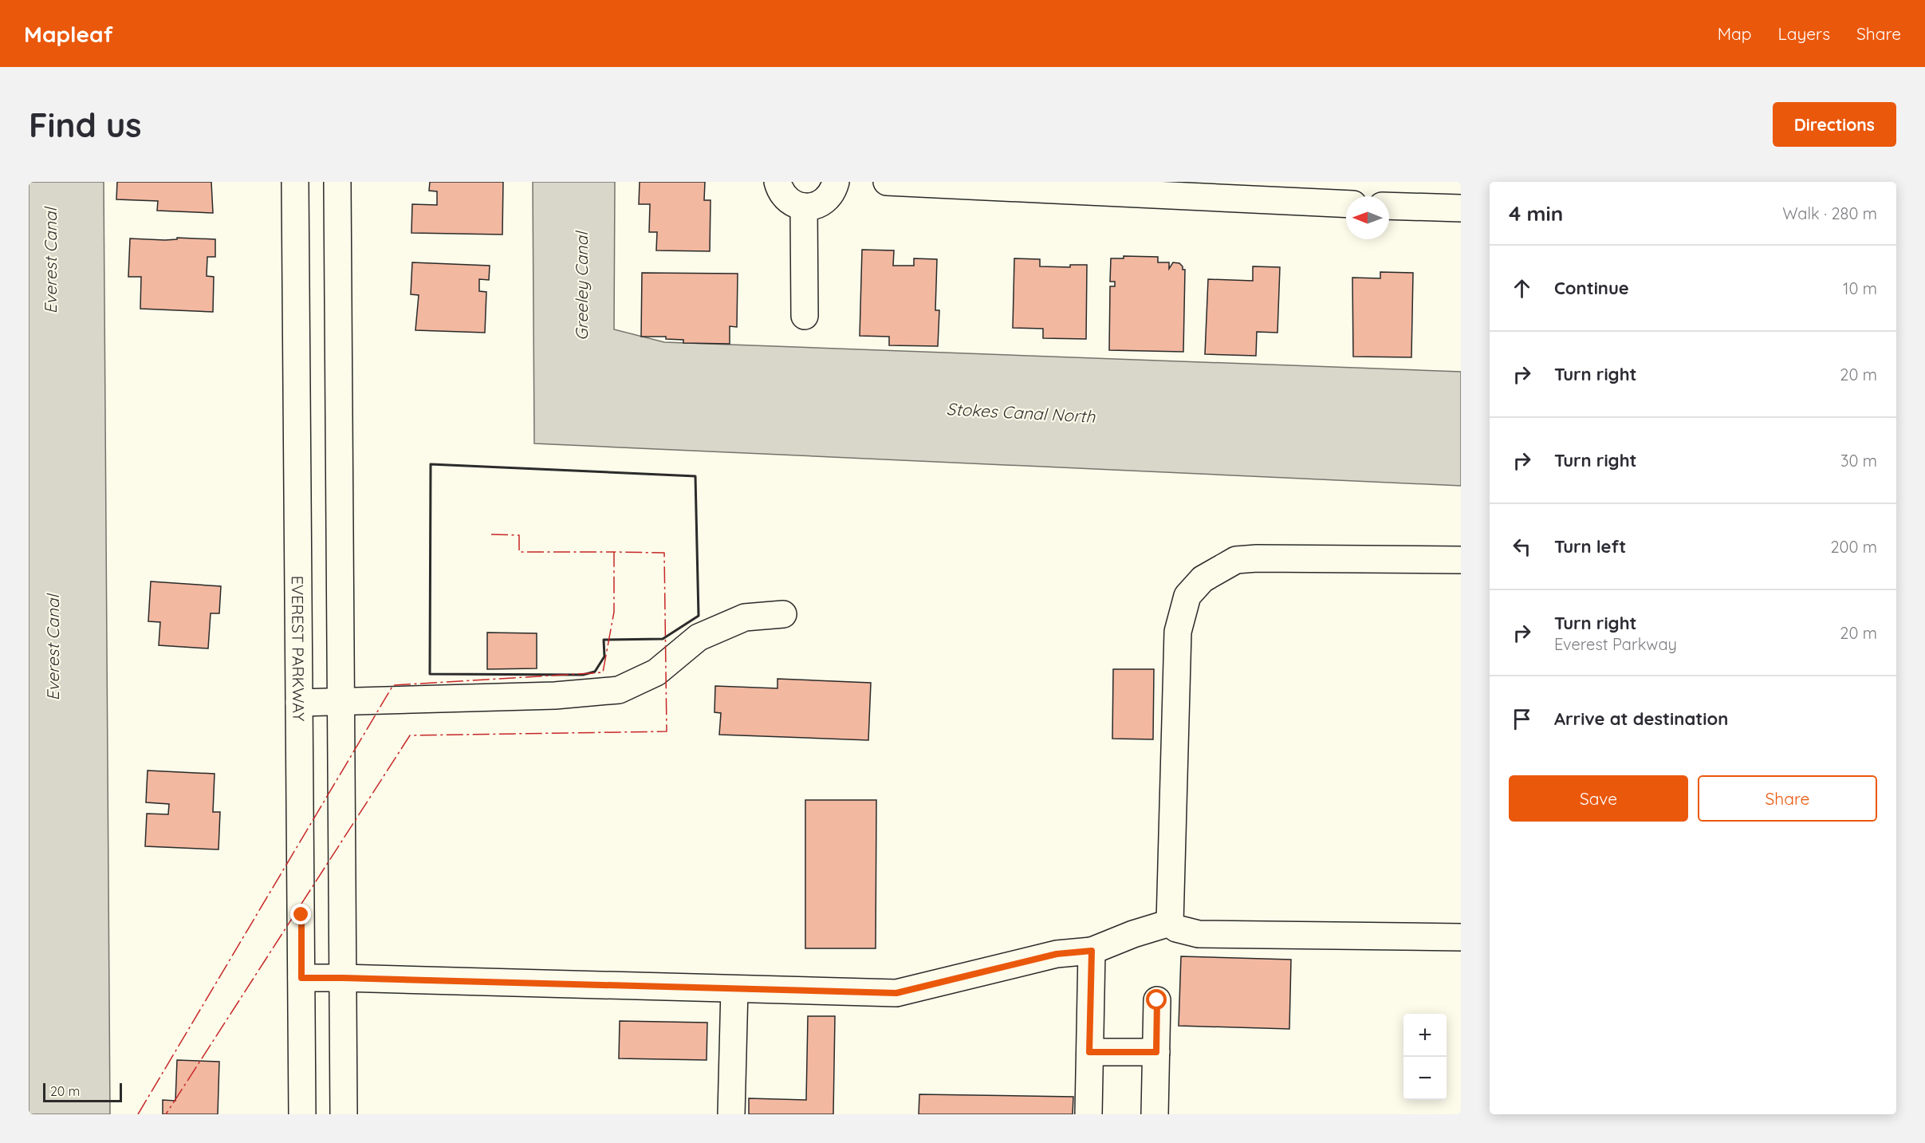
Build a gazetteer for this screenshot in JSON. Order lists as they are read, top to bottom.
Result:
{
  "streets": {
    "street": ["EVEREST PARKWAY"]
  },
  "water": ["Everest Canal", "Greeley Canal", "Stokes Canal North"],
  "scale_bar": "20 m",
  "north": "left",
  "page": {
    "header": "Mapleaf",
    "nav": ["Map", "Layers", "Share"],
    "buttons": [
      "Directions",
      ["Save", "Share"]
    ],
    "title": "Find us",
    "heading": ["4 min", "Walk · 280 m"],
    "list": [
      ["Continue", "10 m"],
      ["Turn right", "20 m"],
      ["Turn right", "30 m"],
      ["Turn left", "200 m"],
      ["Turn right", "Everest Parkway", "20 m"],
      "Arrive at destination"
    ],
    "map_buttons": ["+", "−"],
    "scale": "20 m"
  }
}
